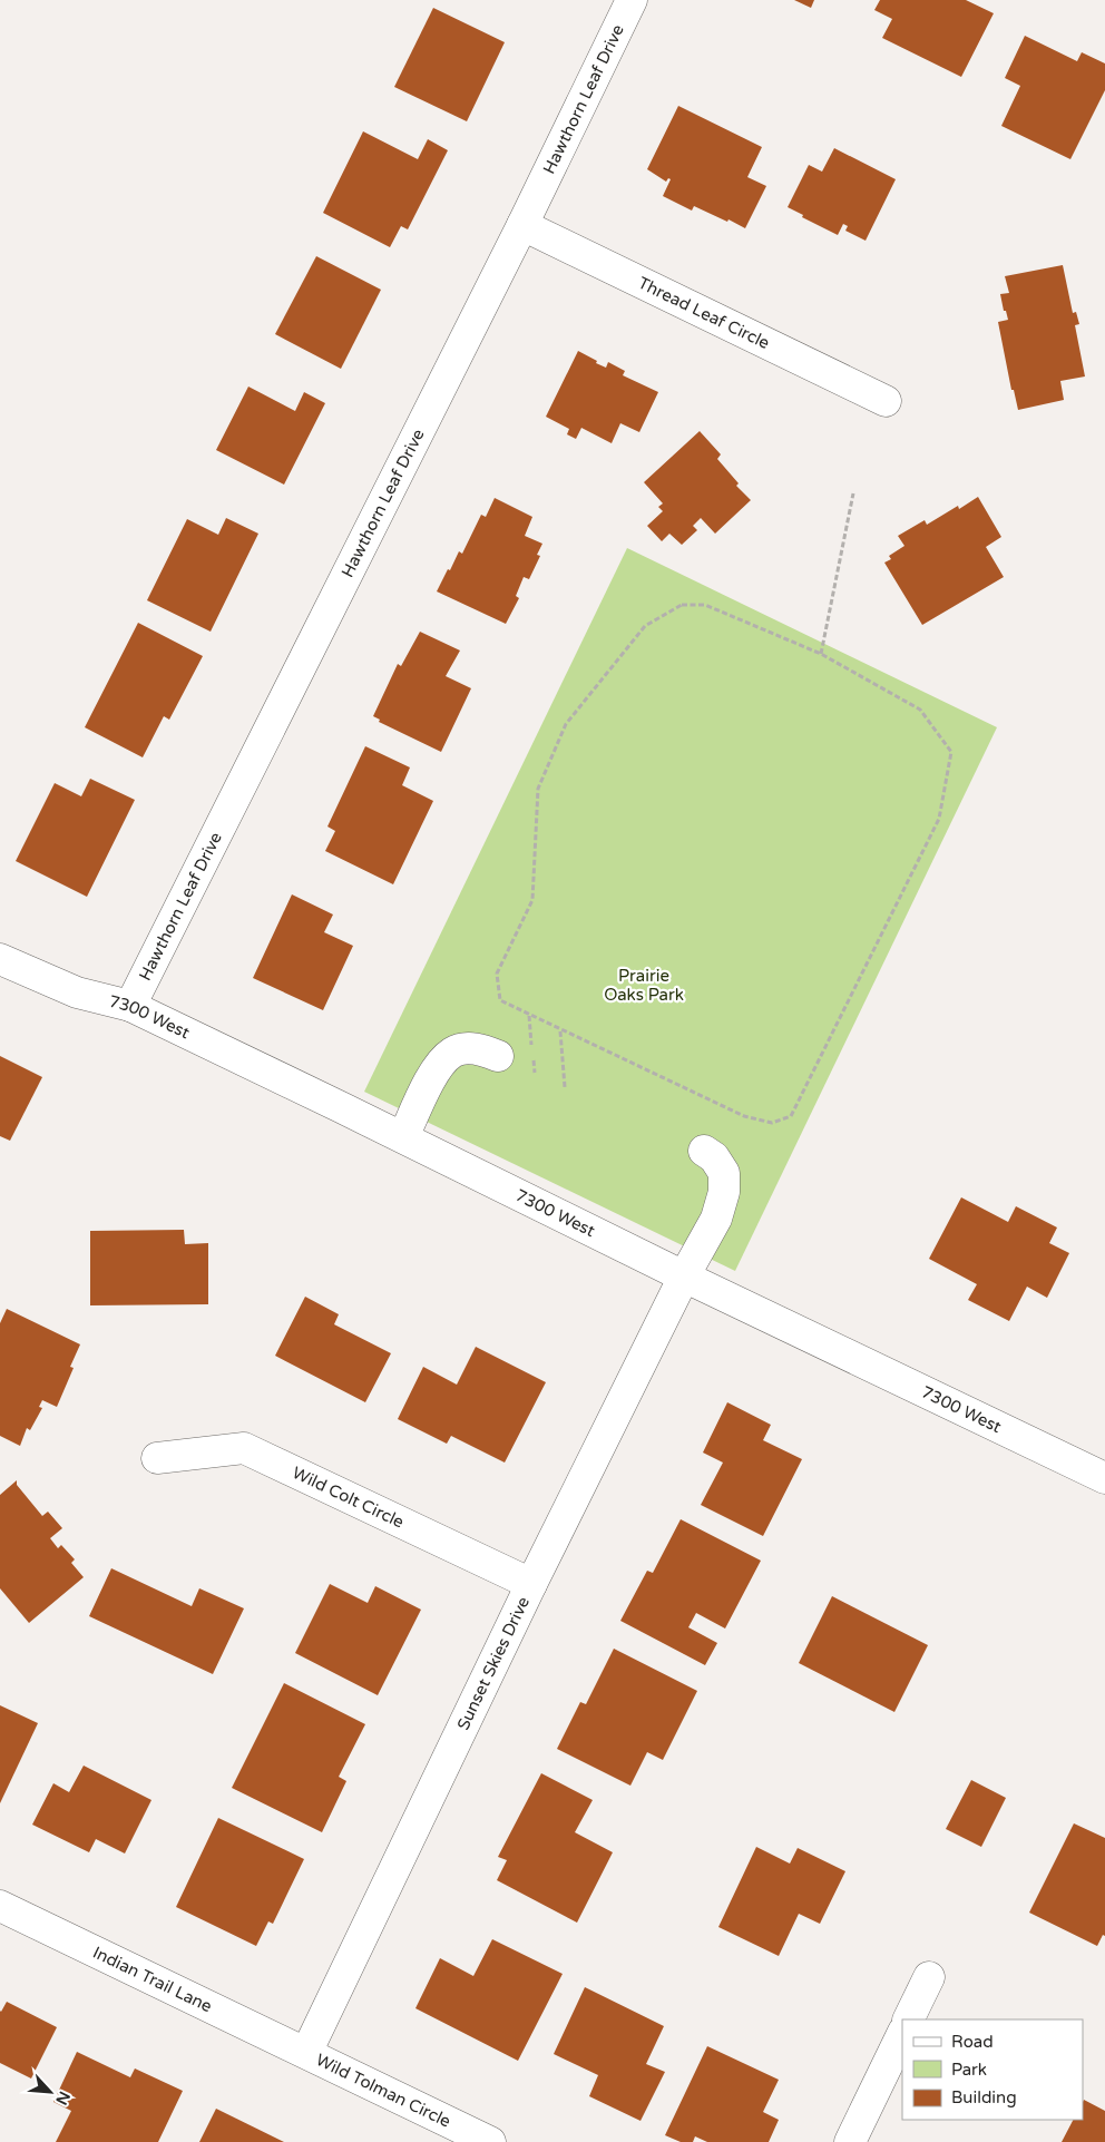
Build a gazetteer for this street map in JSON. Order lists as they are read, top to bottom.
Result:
{
  "streets": {
    "street": [
      "Hawthorn Leaf Drive",
      "Thread Leaf Circle",
      "7300 West",
      "Wild Colt Circle",
      "Sunset Skies Drive",
      "Indian Trail Lane",
      "Wild Tolman Circle"
    ]
  },
  "crossings": [
    ["Hawthorn Leaf Drive", "Thread Leaf Circle"],
    ["Hawthorn Leaf Drive", "7300 West"],
    ["7300 West", "Sunset Skies Drive"],
    ["Wild Colt Circle", "Sunset Skies Drive"],
    ["Sunset Skies Drive", "Indian Trail Lane"],
    ["Sunset Skies Drive", "Wild Tolman Circle"],
    ["Indian Trail Lane", "Wild Tolman Circle"]
  ],
  "parks": ["Prairie Oaks Park"],
  "legend": ["Road", "Park", "Building"],
  "north": "bottom right"
}
